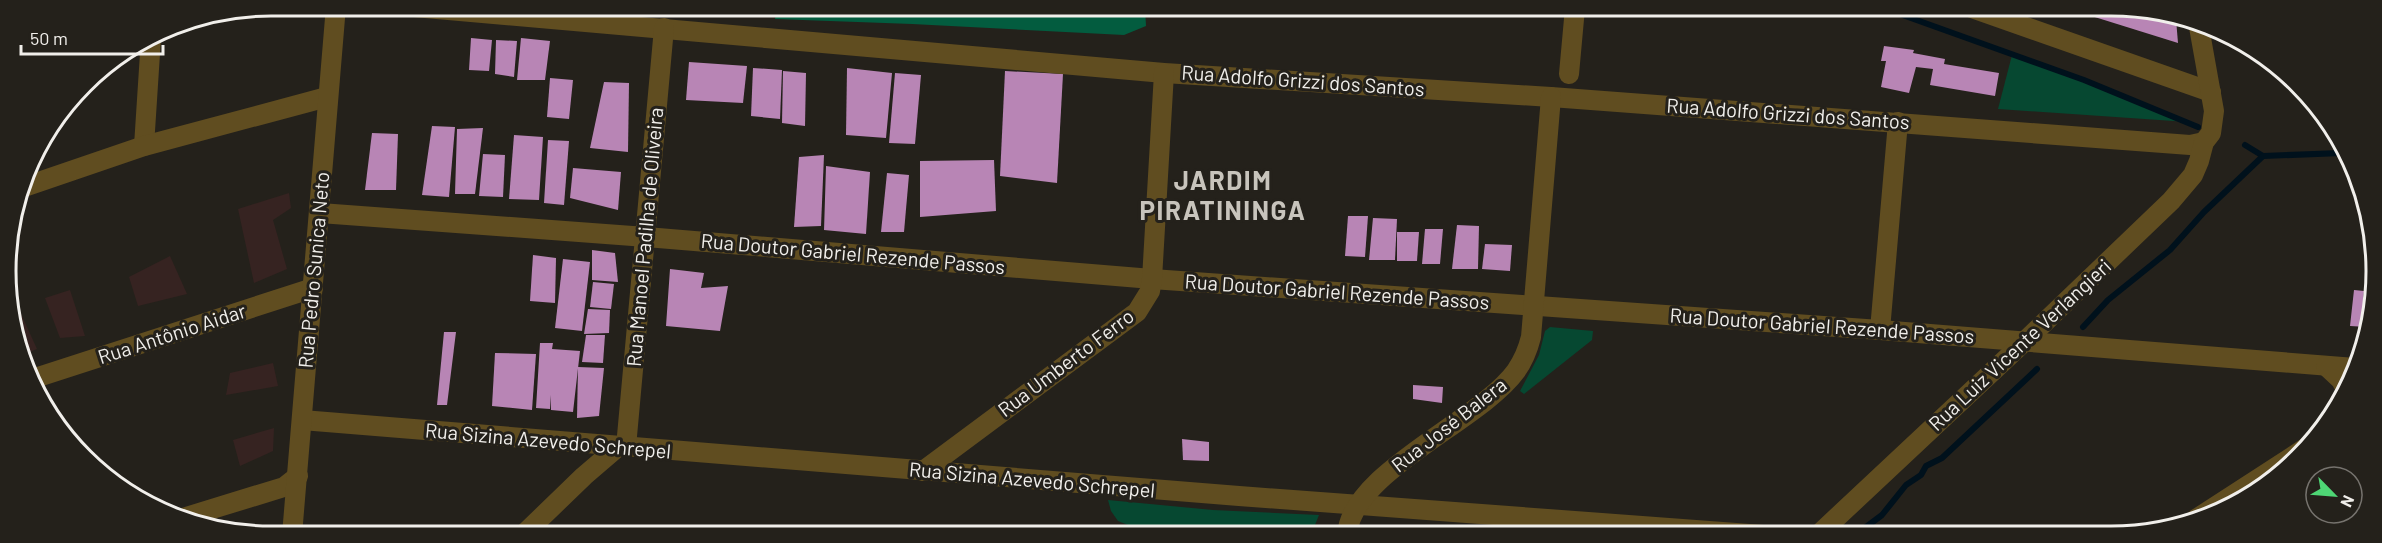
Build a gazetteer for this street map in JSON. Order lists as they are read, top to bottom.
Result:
{
  "streets": {
    "street": [
      "Rua Adolfo Grizzi dos Santos",
      "Rua Manoel Padilha de Oliveira",
      "Rua Doutor Gabriel Rezende Passos",
      "Rua Pedro Sunica Neto",
      "Rua Antônio Aidar",
      "Rua Luiz Vicente Verlangieri",
      "Rua Umberto Ferro",
      "Rua José Balera",
      "Rua Sizina Azevedo Schrepel"
    ]
  },
  "crossings": [
    ["Rua Adolfo Grizzi dos Santos", "Rua Manoel Padilha de Oliveira"],
    ["Rua Adolfo Grizzi dos Santos", "Rua Luiz Vicente Verlangieri"],
    ["Rua Adolfo Grizzi dos Santos", "Rua Umberto Ferro"],
    ["Rua Adolfo Grizzi dos Santos", "Rua José Balera"],
    ["Rua Manoel Padilha de Oliveira", "Rua Doutor Gabriel Rezende Passos"],
    ["Rua Manoel Padilha de Oliveira", "Rua Sizina Azevedo Schrepel"],
    ["Rua Doutor Gabriel Rezende Passos", "Rua Pedro Sunica Neto"],
    ["Rua Doutor Gabriel Rezende Passos", "Rua Luiz Vicente Verlangieri"],
    ["Rua Doutor Gabriel Rezende Passos", "Rua Umberto Ferro"],
    ["Rua Doutor Gabriel Rezende Passos", "Rua José Balera"],
    ["Rua Pedro Sunica Neto", "Rua Antônio Aidar"],
    ["Rua Pedro Sunica Neto", "Rua Sizina Azevedo Schrepel"],
    ["Rua Umberto Ferro", "Rua Sizina Azevedo Schrepel"],
    ["Rua José Balera", "Rua Sizina Azevedo Schrepel"]
  ],
  "districts": ["JARDIM PIRATININGA"],
  "scale_bar": "50 m",
  "north": "bottom right"
}
